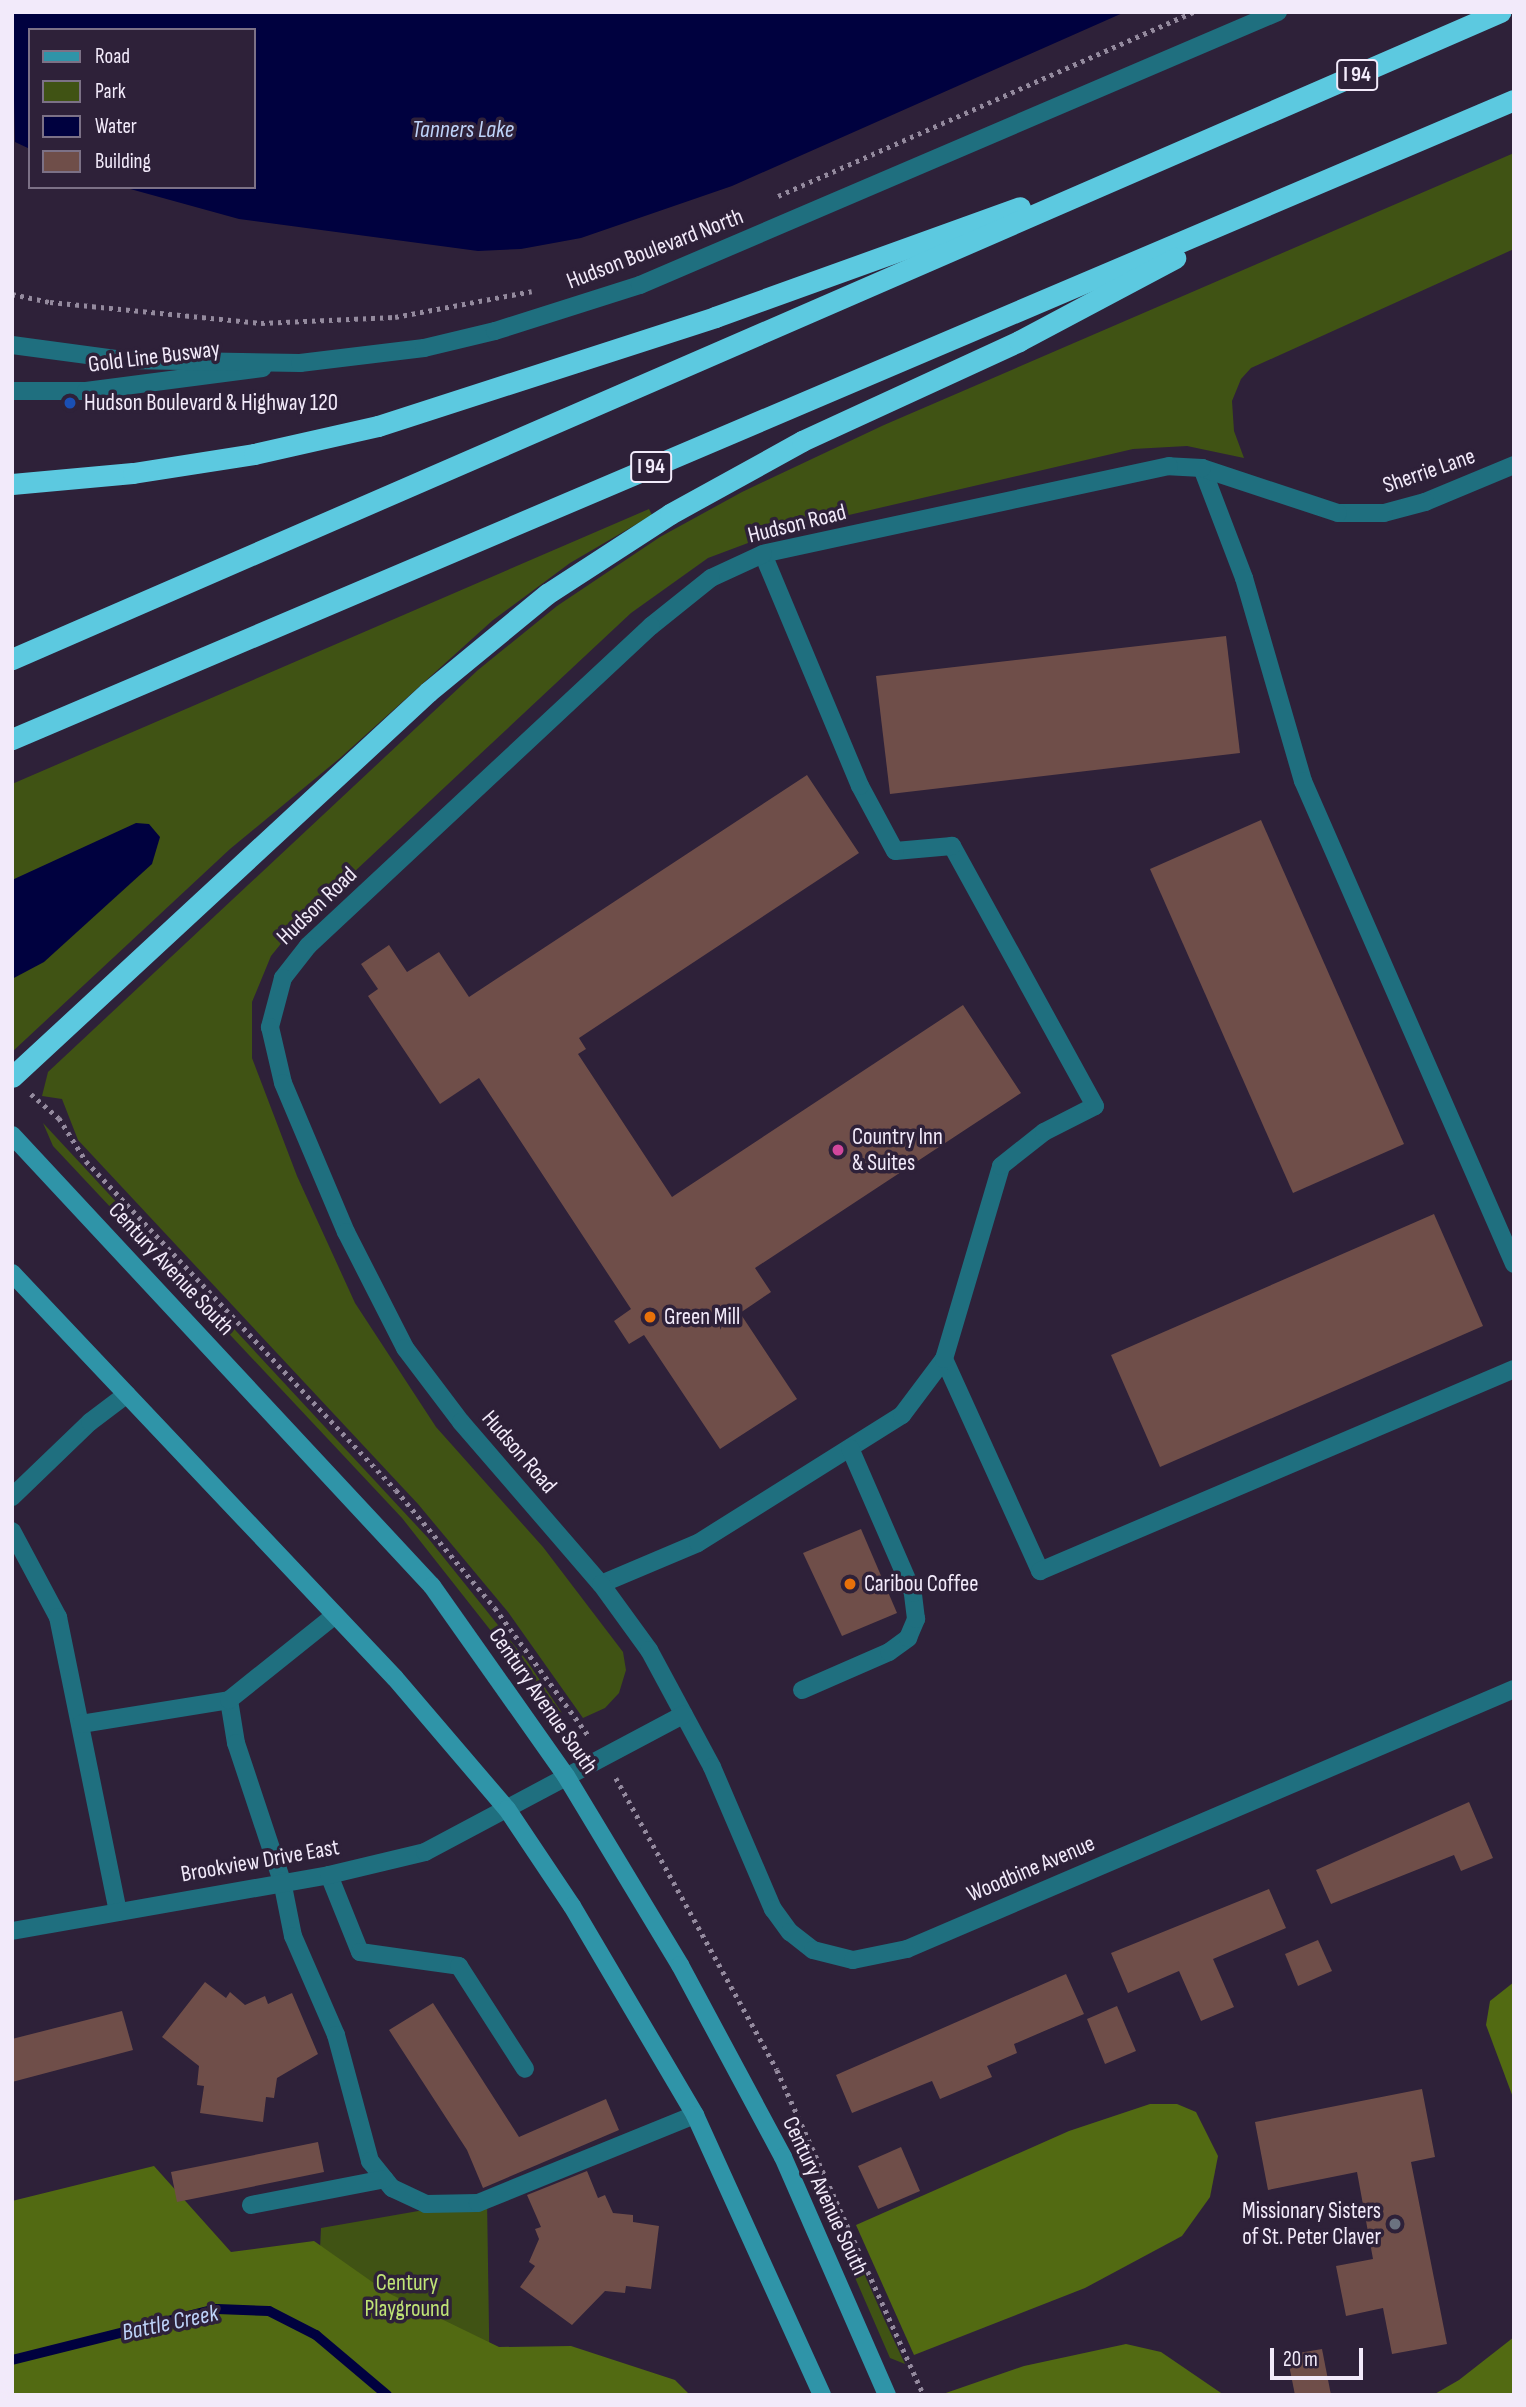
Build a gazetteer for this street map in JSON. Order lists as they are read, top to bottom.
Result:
{
  "streets": {
    "highway": ["I 94"],
    "main road": ["Century Avenue South"],
    "street": [
      "Hudson Boulevard North",
      "Gold Line Busway",
      "Sherrie Lane",
      "Hudson Road",
      "Brookview Drive East",
      "Woodbine Avenue"
    ]
  },
  "crossings": [
    ["Hudson Boulevard North", "Gold Line Busway"],
    ["Sherrie Lane", "Hudson Road"],
    ["Hudson Road", "Woodbine Avenue"]
  ],
  "water": ["Tanners Lake", "Battle Creek"],
  "parks": ["Century Playground"],
  "places": [
    "Hudson Boulevard & Highway 120",
    "Country Inn & Suites",
    "Green Mill",
    "Caribou Coffee",
    "Missionary Sisters of St. Peter Claver"
  ],
  "legend": [
    "Road",
    "Park",
    "Water",
    "Building"
  ],
  "scale_bar": "20 m"
}
